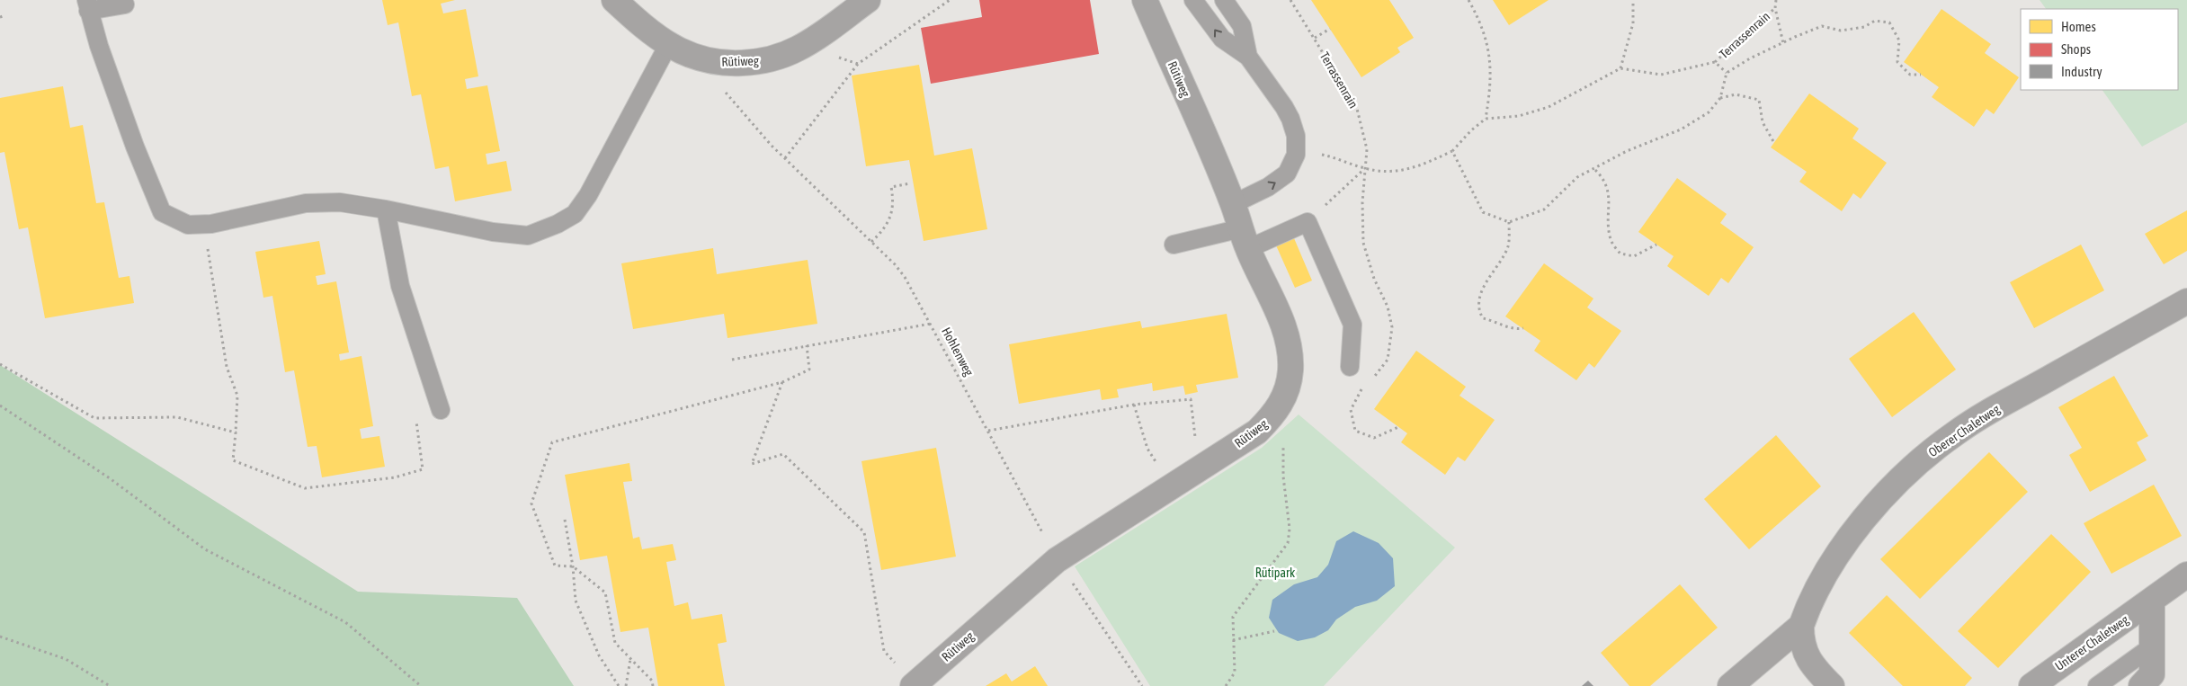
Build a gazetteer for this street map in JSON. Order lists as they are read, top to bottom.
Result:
{
  "streets": {
    "street": ["Rütiweg", "Oberer Chaletweg", "Unterer Chaletweg"],
    "path": ["Terrassenrain", "Hohlenweg"]
  },
  "crossings": [
    ["Rütiweg", "Hohlenweg"]
  ],
  "parks": ["Rütipark"],
  "legend": ["Homes", "Shops", "Industry"]
}
